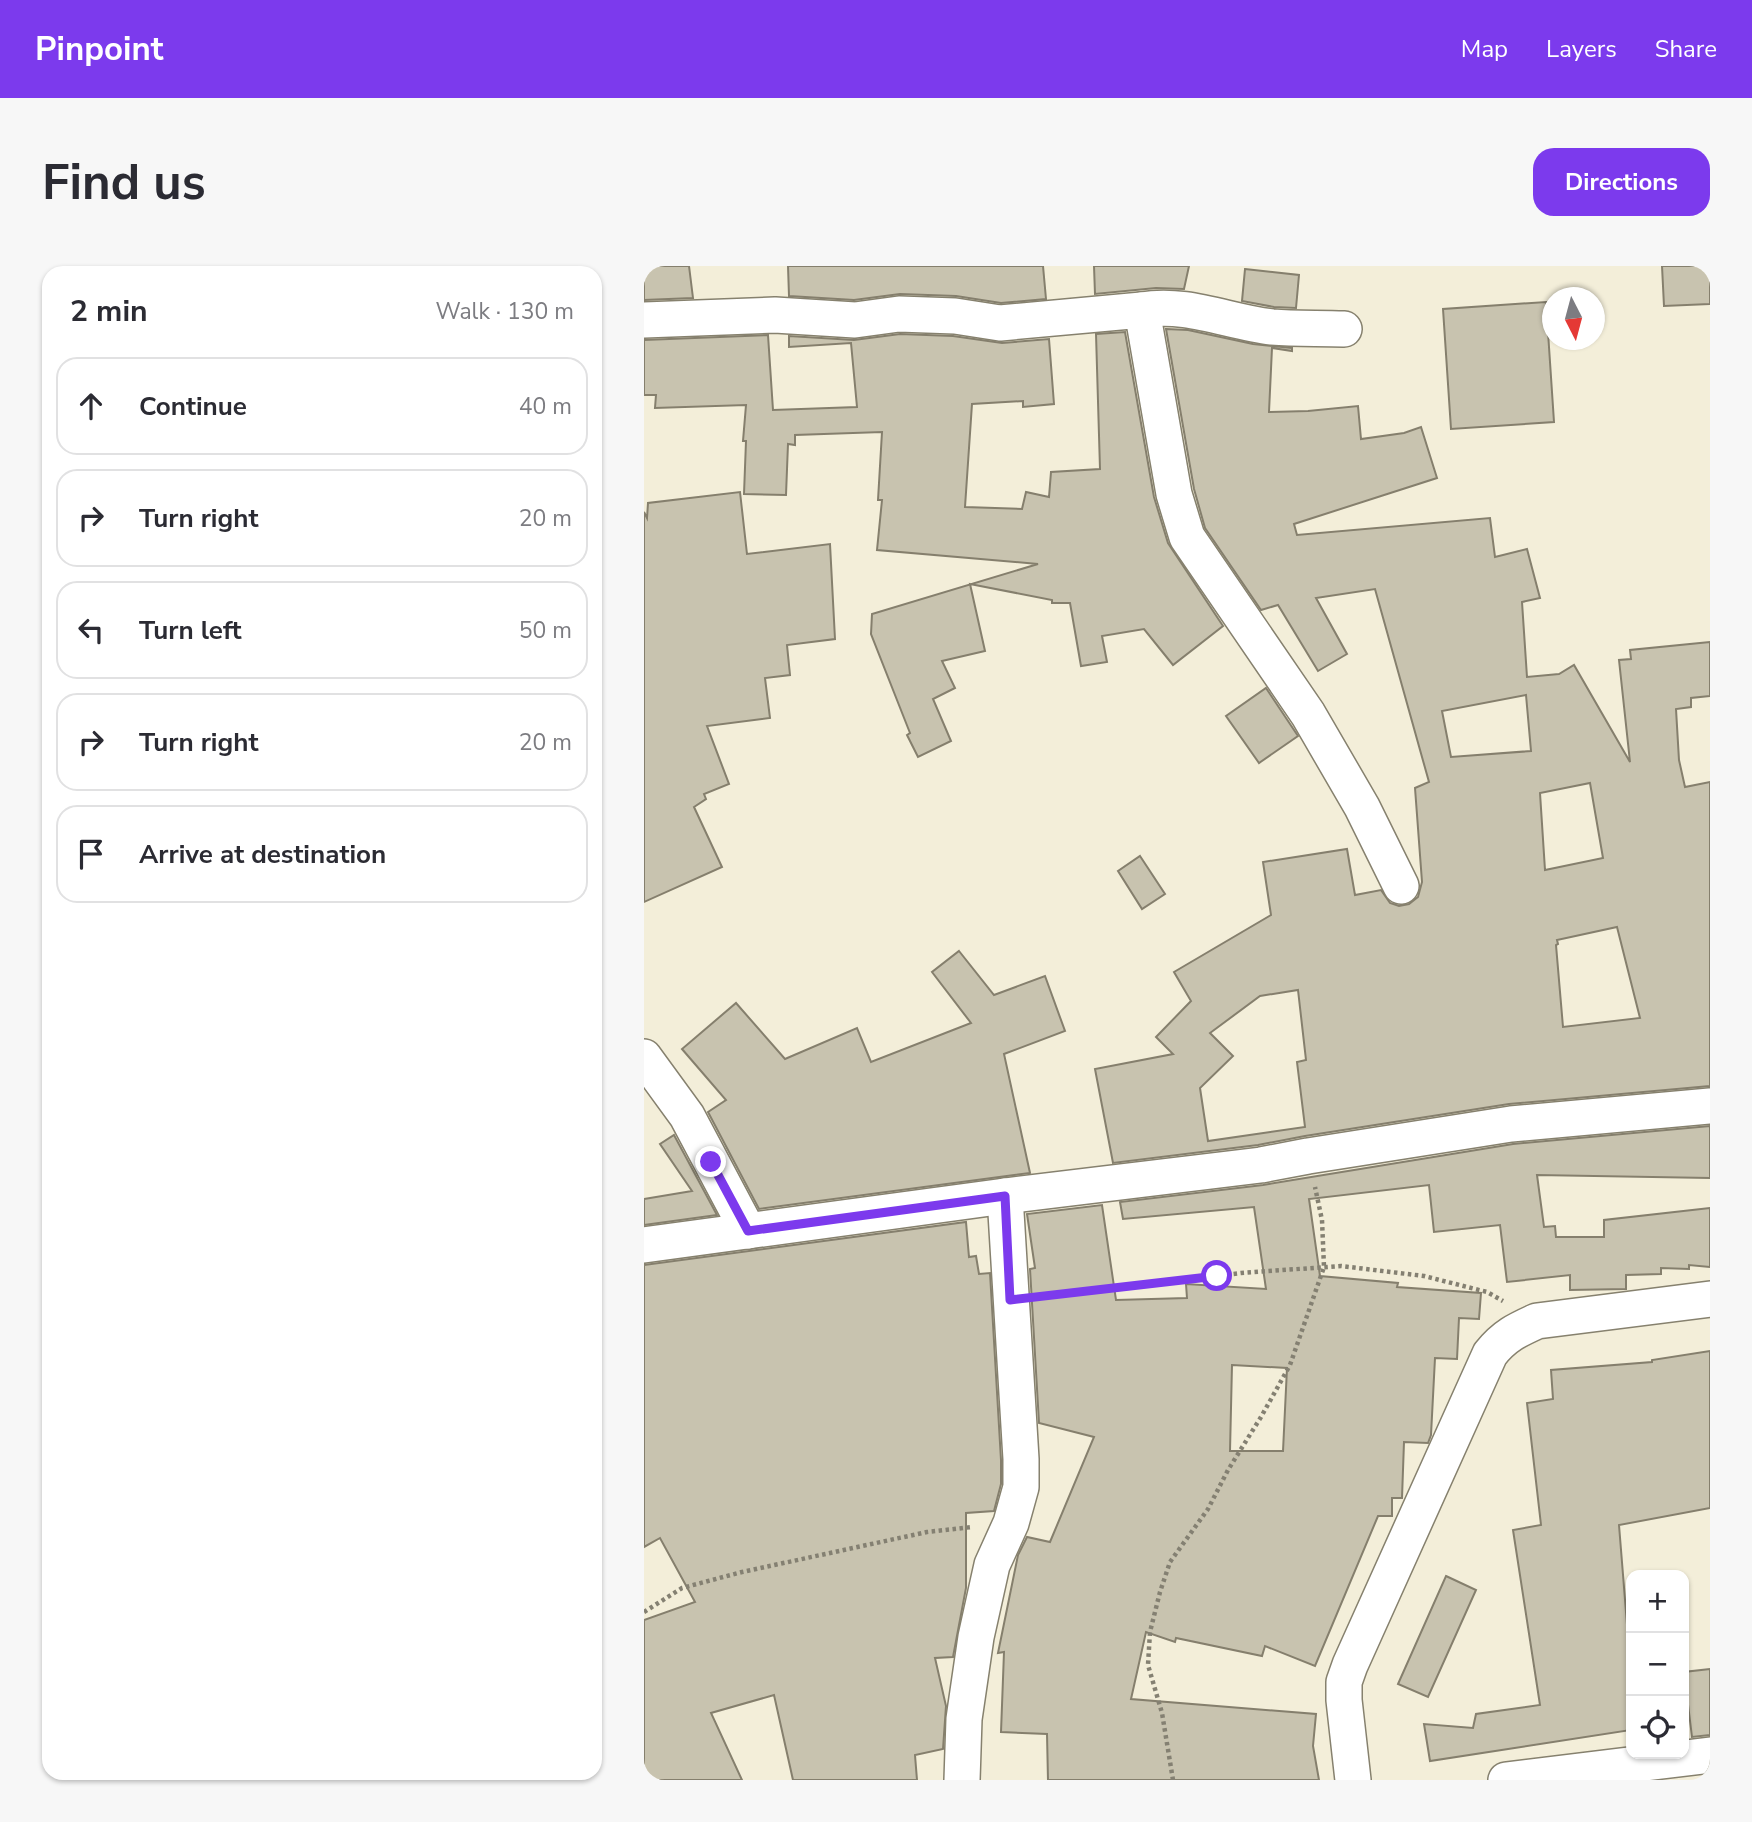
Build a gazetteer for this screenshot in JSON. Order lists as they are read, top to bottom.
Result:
{
  "north": "bottom",
  "page": {
    "header": "Pinpoint",
    "nav": ["Map", "Layers", "Share"],
    "buttons": "Directions",
    "title": "Find us",
    "heading": ["2 min", "Walk · 130 m"],
    "list": [
      ["Continue", "40 m"],
      ["Turn right", "20 m"],
      ["Turn left", "50 m"],
      ["Turn right", "20 m"],
      "Arrive at destination"
    ],
    "map_buttons": ["+", "−"]
  }
}
